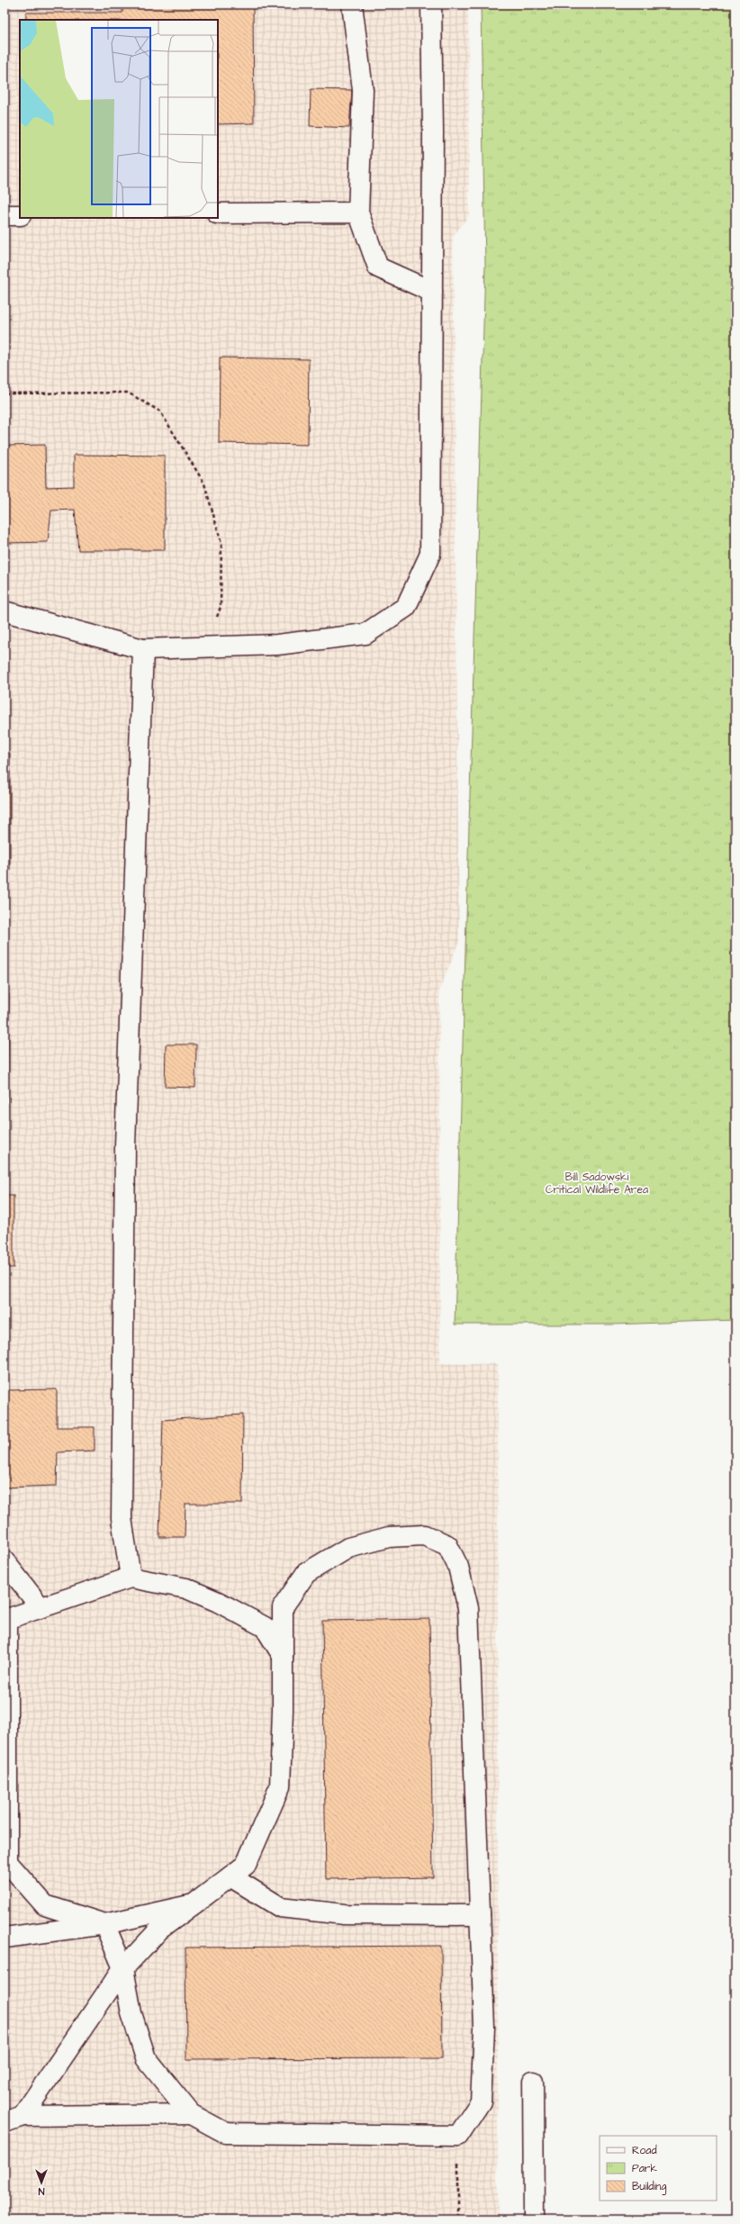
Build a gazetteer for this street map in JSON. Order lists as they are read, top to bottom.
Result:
{
  "parks": ["Bill Sadowski Critical Wildlife Area"],
  "legend": ["Road", "Park", "Building"],
  "north": "bottom"
}
